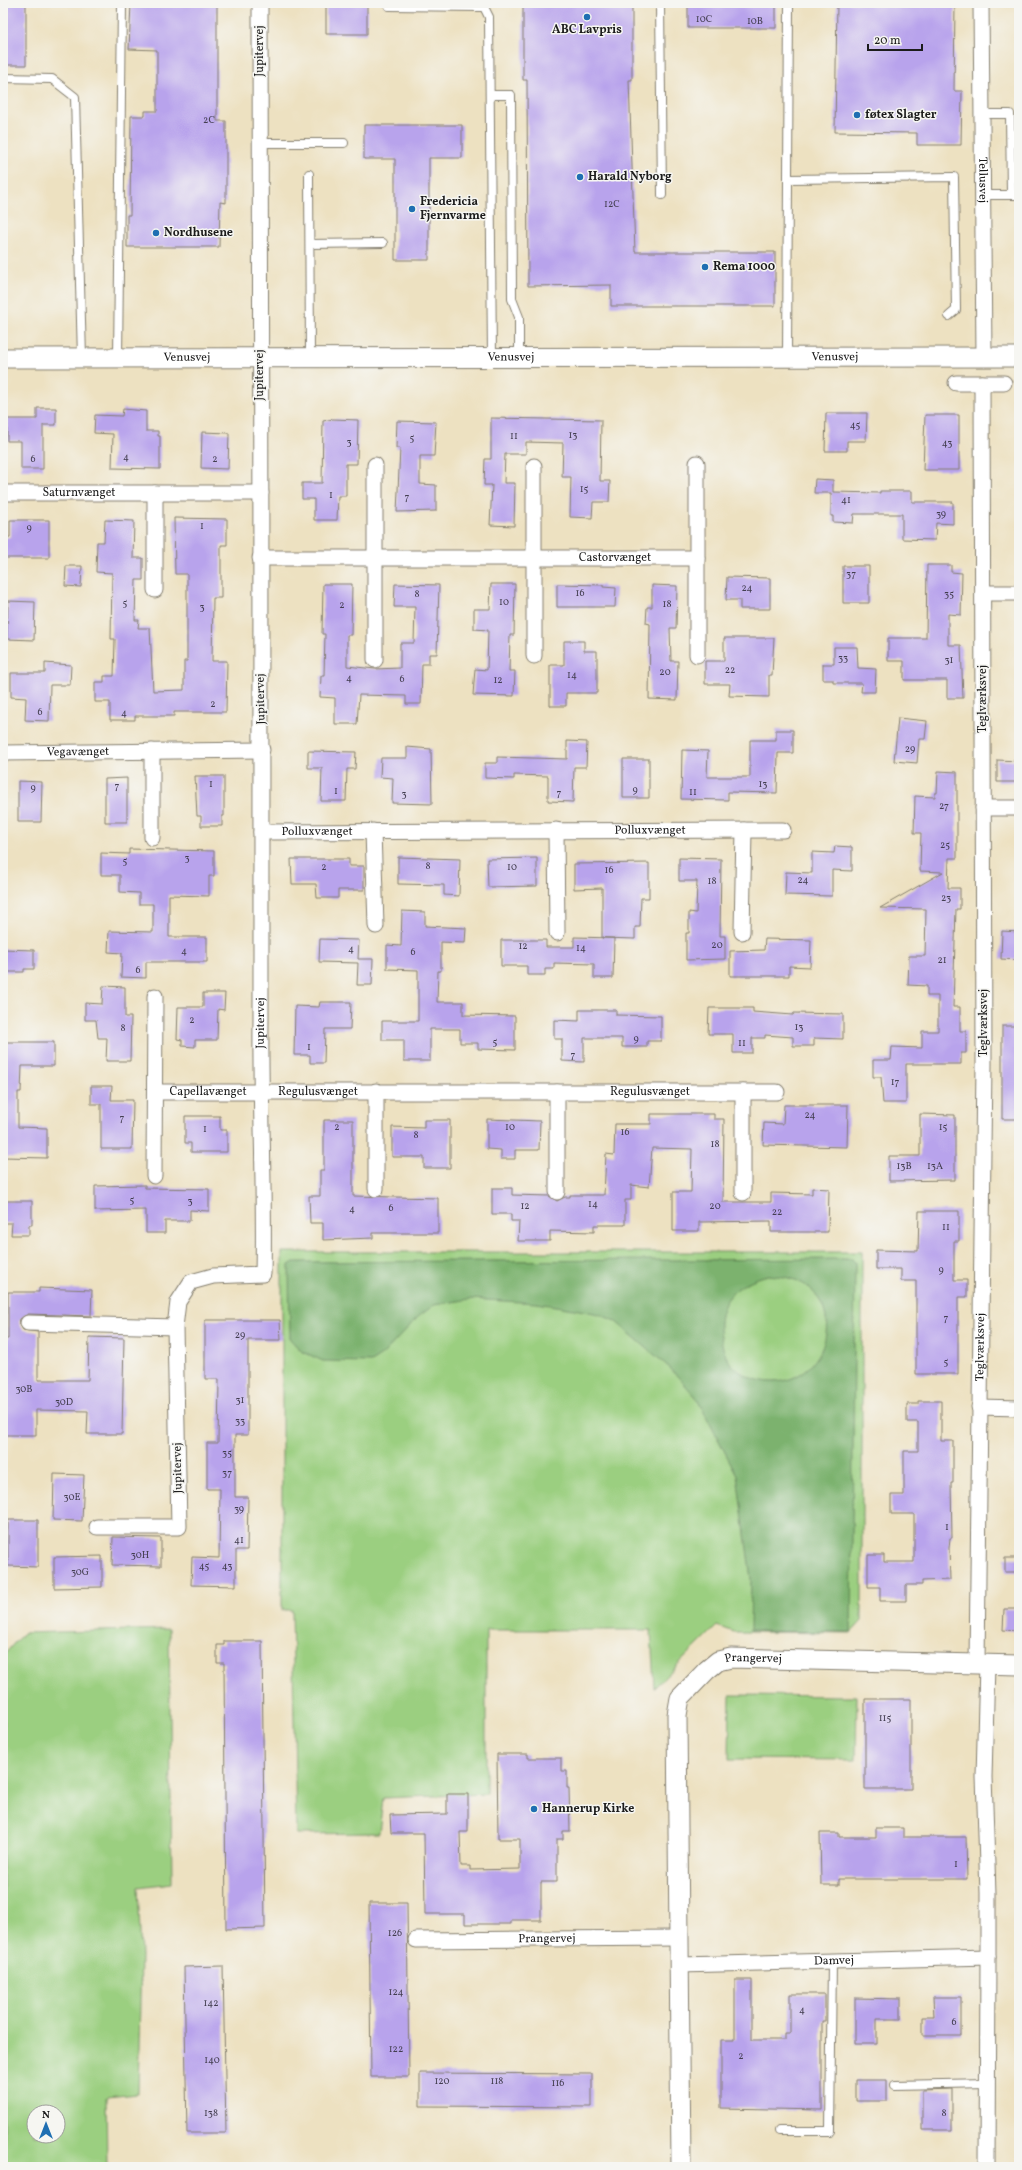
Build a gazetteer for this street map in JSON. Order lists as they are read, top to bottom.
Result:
{
  "streets": {
    "street": [
      "Jupitervej",
      "Tellusvej",
      "Venusvej",
      "Saturnvænget",
      "Castorvænget",
      "Teglværksvej",
      "Vegavænget",
      "Polluxvænget",
      "Capellavænget",
      "Regulusvænget",
      "Prangervej",
      "Damvej"
    ]
  },
  "crossings": [
    ["Jupitervej", "Venusvej"],
    ["Jupitervej", "Saturnvænget"],
    ["Jupitervej", "Castorvænget"],
    ["Jupitervej", "Vegavænget"],
    ["Jupitervej", "Polluxvænget"],
    ["Jupitervej", "Capellavænget"],
    ["Jupitervej", "Regulusvænget"],
    ["Tellusvej", "Venusvej"],
    ["Teglværksvej", "Prangervej"],
    ["Capellavænget", "Regulusvænget"],
    ["Prangervej", "Damvej"]
  ],
  "places": [
    "ABC Lavpris",
    "føtex Slagter",
    "Harald Nyborg",
    "Fredericia Fjernvarme",
    "Nordhusene",
    "Rema 1000",
    "Hannerup Kirke"
  ],
  "house_numbers": [
    "10C",
    "10B",
    "2C",
    "12C",
    "45",
    "13",
    "11",
    "5",
    "3",
    "43",
    "4",
    "6",
    "2",
    "15",
    "1",
    "7",
    "41",
    "39",
    "1",
    "9",
    "37",
    "24",
    "16",
    "8",
    "35",
    "10",
    "5",
    "18",
    "2",
    "3",
    "33",
    "31",
    "22",
    "20",
    "14",
    "4",
    "6",
    "12",
    "2",
    "6",
    "4",
    "29",
    "1",
    "13",
    "7",
    "9",
    "9",
    "1",
    "11",
    "7",
    "3",
    "27",
    "25",
    "3",
    "5",
    "8",
    "2",
    "10",
    "16",
    "24",
    "18",
    "23",
    "20",
    "12",
    "14",
    "4",
    "4",
    "6",
    "21",
    "6",
    "2",
    "13",
    "8",
    "9",
    "5",
    "11",
    "1",
    "7",
    "17",
    "24",
    "7",
    "2",
    "10",
    "15",
    "1",
    "16",
    "8",
    "18",
    "13B",
    "13A",
    "5",
    "3",
    "14",
    "12",
    "20",
    "6",
    "4",
    "22",
    "11",
    "9",
    "7",
    "29",
    "5",
    "30B",
    "31",
    "30D",
    "33",
    "35",
    "37",
    "30E",
    "39",
    "1",
    "41",
    "30H",
    "45",
    "43",
    "30G",
    "115",
    "1",
    "126",
    "124",
    "142",
    "4",
    "6",
    "122",
    "2",
    "140",
    "120",
    "118",
    "116",
    "138",
    "8"
  ],
  "scale_bar": "20 m",
  "north": "top"
}
